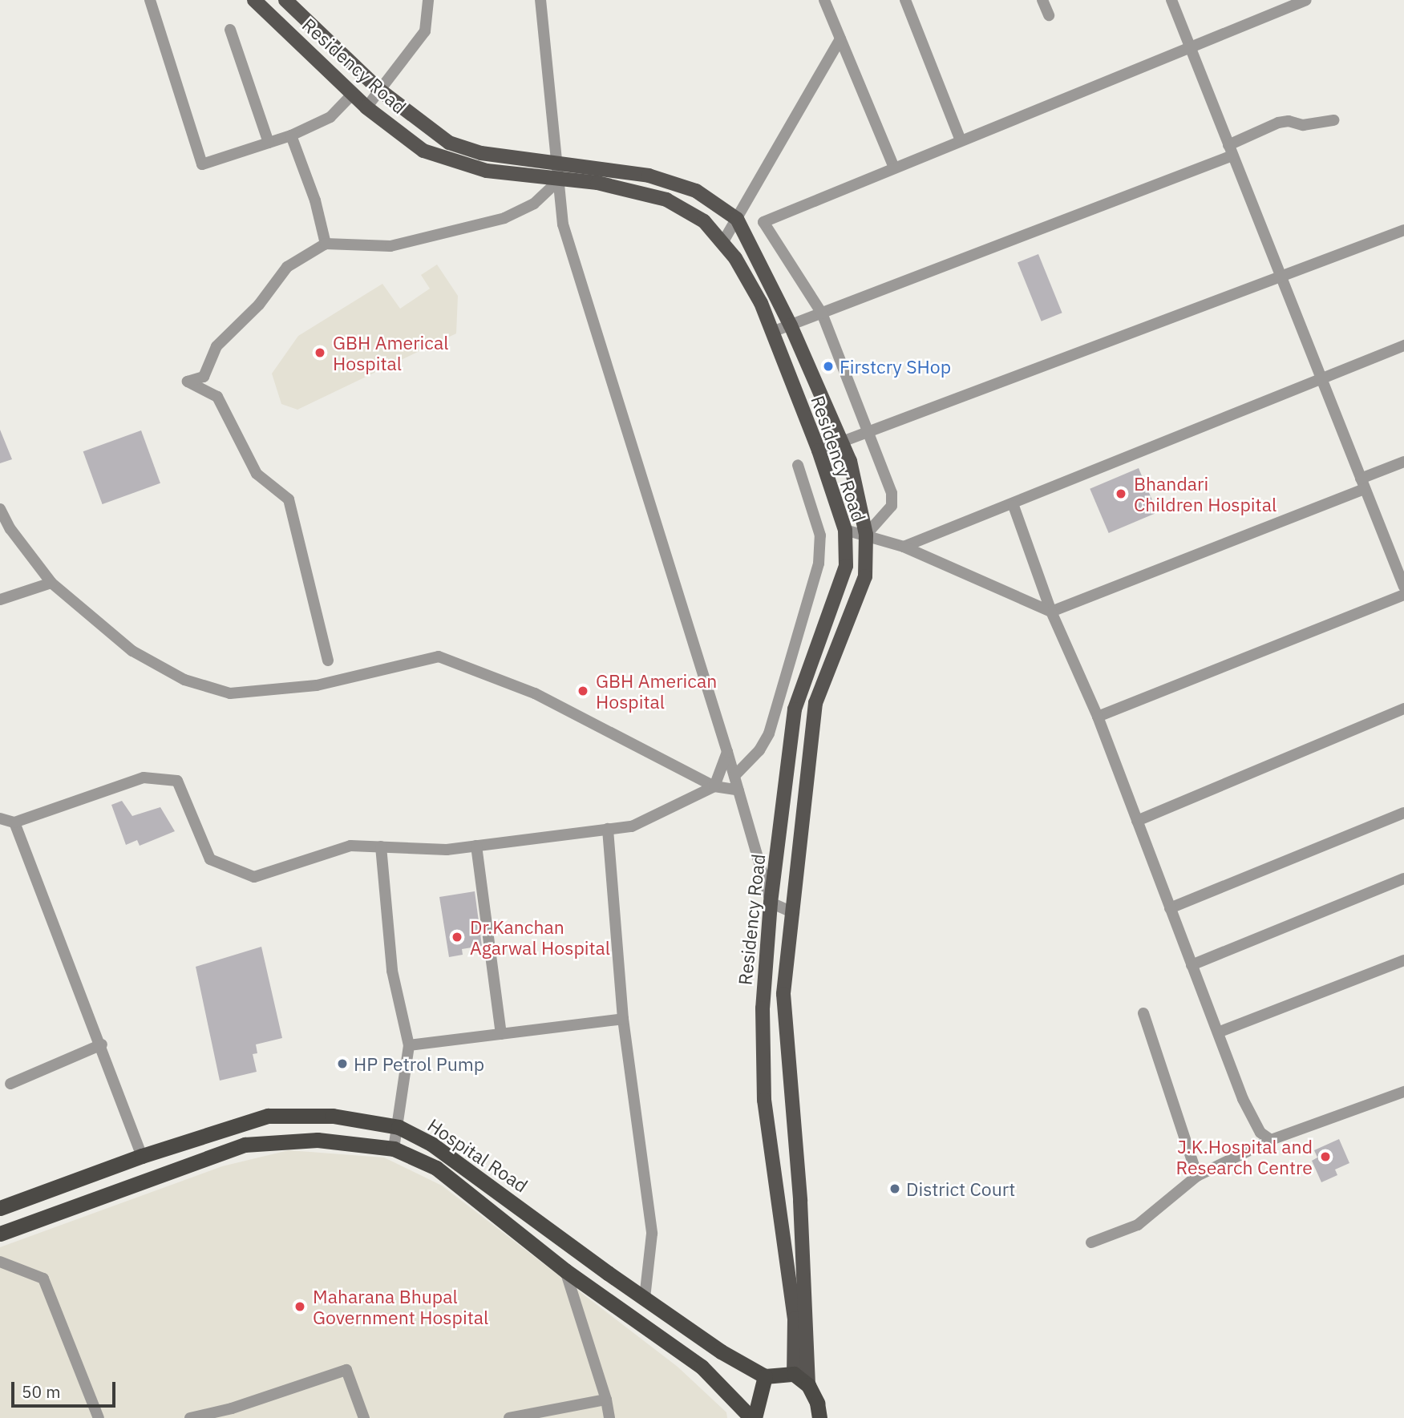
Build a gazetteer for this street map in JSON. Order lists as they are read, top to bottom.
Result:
{
  "streets": {
    "highway": ["Hospital Road"],
    "main road": ["Residency Road"]
  },
  "places": [
    "GBH Americal Hospital",
    "Firstcry SHop",
    "Bhandari Children Hospital",
    "GBH American Hospital",
    "Dr.Kanchan Agarwal Hospital",
    "HP Petrol Pump",
    "J.K.Hospital and Research Centre",
    "District Court",
    "Maharana Bhupal Government Hospital"
  ],
  "scale_bar": "50 m"
}
